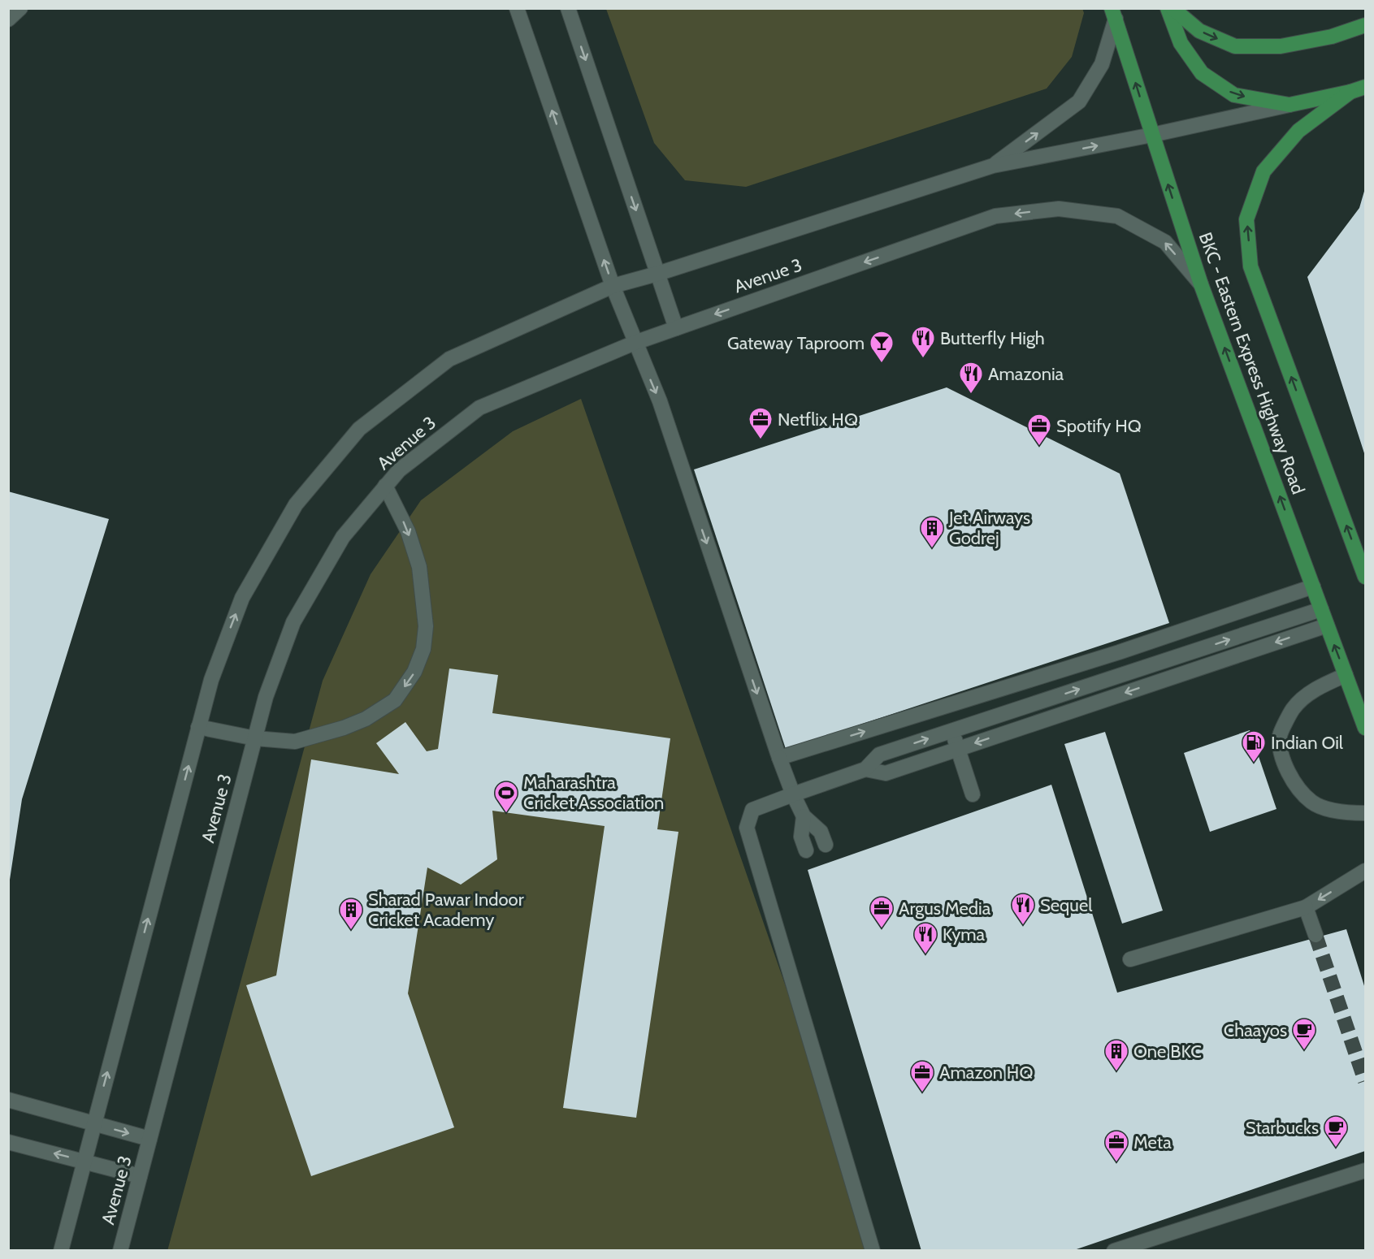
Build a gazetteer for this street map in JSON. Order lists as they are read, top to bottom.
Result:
{
  "streets": {
    "main road": ["BKC - Eastern Express Highway Road"],
    "street": ["Avenue 3"]
  },
  "crossings": [
    ["Avenue 3", "BKC - Eastern Express Highway Road"]
  ],
  "one_way": ["BKC - Eastern Express Highway Road"],
  "places": {
    "restaurant": [
      "Butterfly High",
      "Amazonia",
      "Sequel",
      "Kyma"
    ],
    "bar": ["Gateway Taproom"],
    "office": [
      "Netflix HQ",
      "Spotify HQ",
      "Argus Media",
      "Amazon HQ",
      "Meta"
    ],
    "building": ["Jet Airways Godrej", "Sharad Pawar Indoor Cricket Academy", "One BKC"],
    "fuel station": ["Indian Oil"],
    "sports": ["Maharashtra Cricket Association"],
    "cafe": ["Chaayos", "Starbucks"]
  }
}
